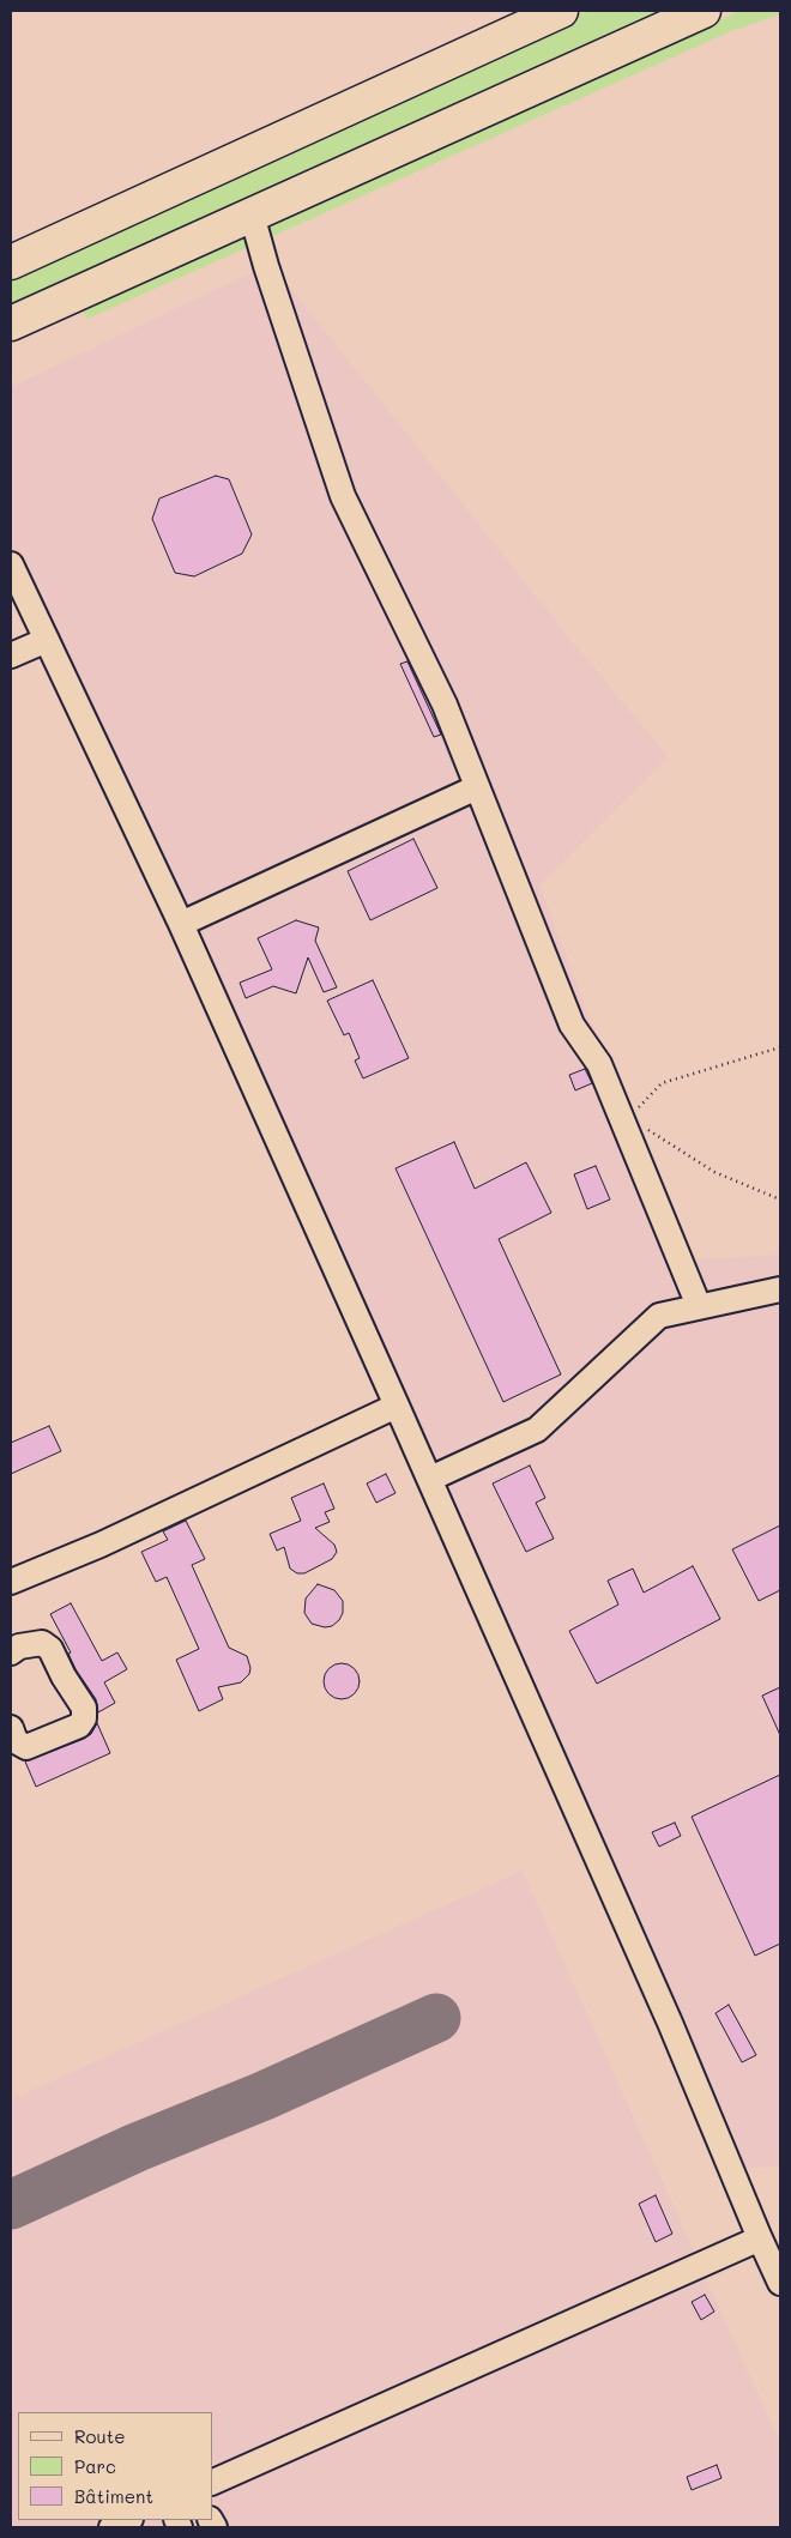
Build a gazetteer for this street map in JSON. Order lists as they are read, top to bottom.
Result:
{
  "legend": ["Route", "Parc", "Bâtiment"]
}
